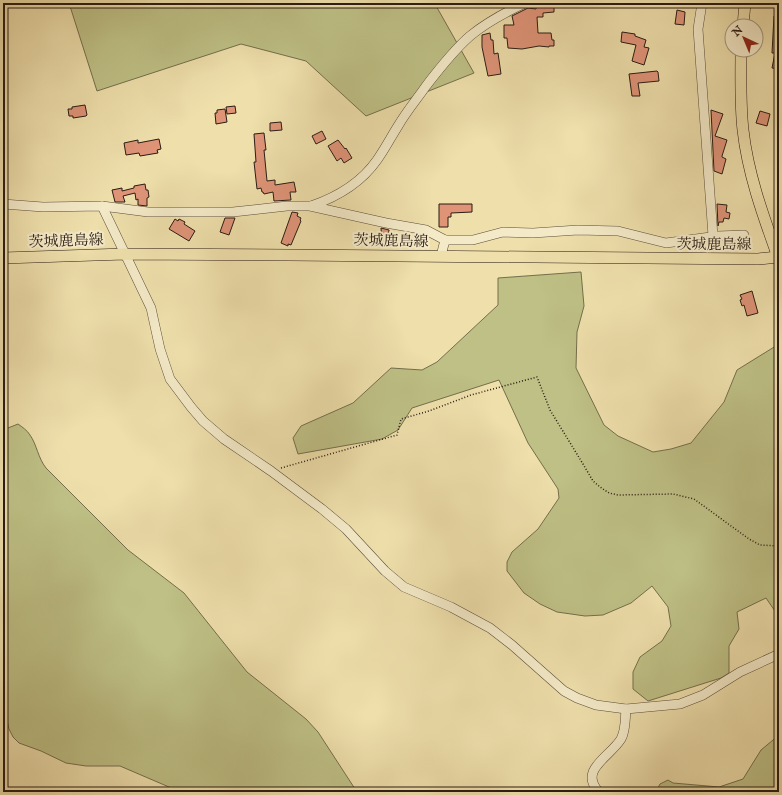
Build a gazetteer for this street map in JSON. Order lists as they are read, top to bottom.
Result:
{
  "streets": {
    "main road": ["茨城鹿島線"]
  },
  "north": "top left"
}
